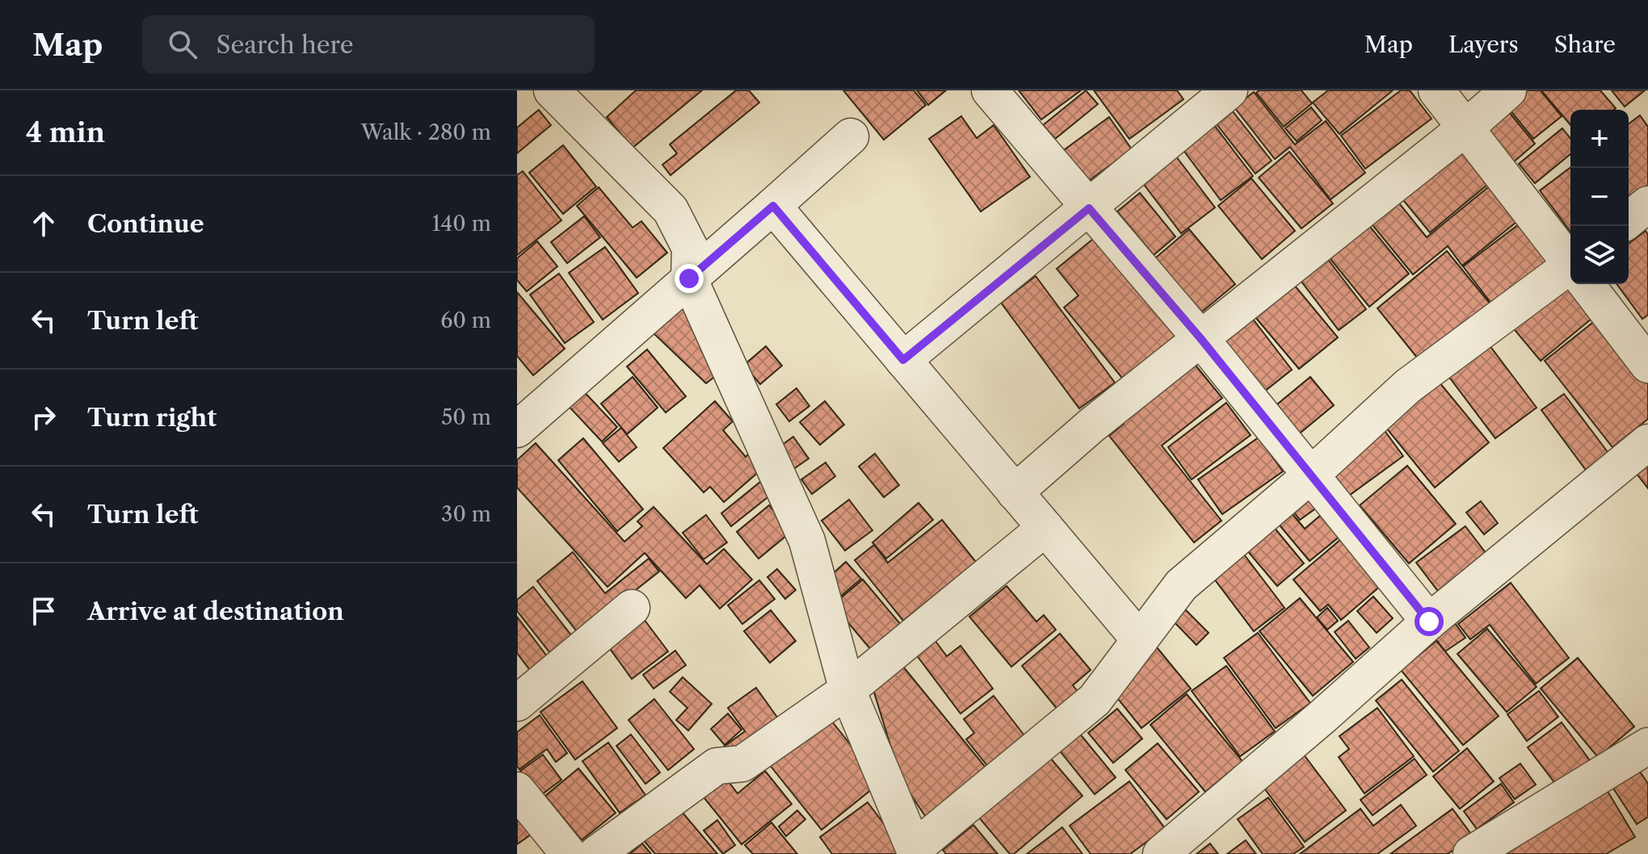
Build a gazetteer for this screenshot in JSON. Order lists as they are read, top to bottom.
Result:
{
  "page": {
    "header": "Map",
    "search": "Search here",
    "nav": ["Map", "Layers", "Share"],
    "heading": ["4 min", "Walk · 280 m"],
    "map_buttons": ["+", "−"],
    "list": [
      ["Continue", "140 m"],
      ["Turn left", "60 m"],
      ["Turn right", "50 m"],
      ["Turn left", "30 m"],
      "Arrive at destination"
    ]
  }
}
